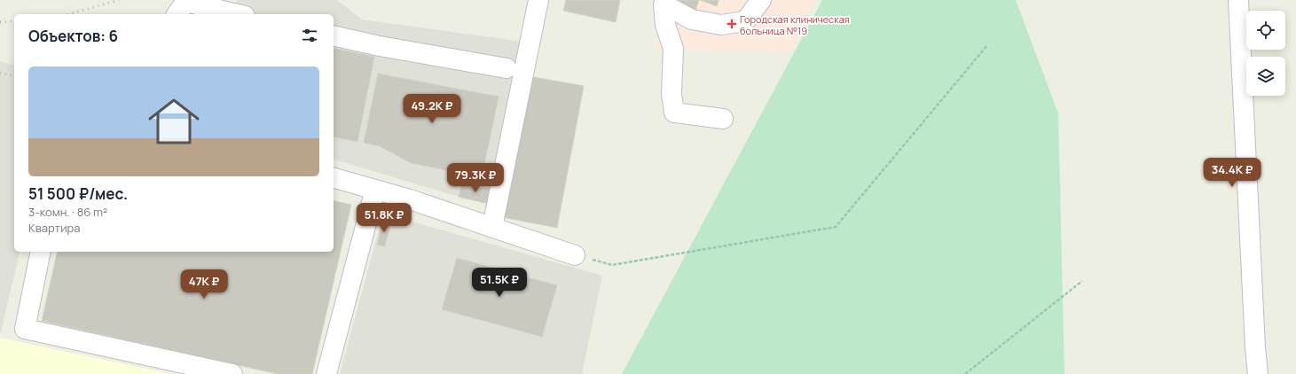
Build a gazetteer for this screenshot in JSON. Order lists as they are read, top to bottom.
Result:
{
  "places": {
    "health": ["Городская клиническая больница №19"]
  },
  "page": {
    "heading": "Объектов: 6",
    "list": [
      {
        "name": "51 500 ₽/мес.",
        "note": "3-комн. · 86 m² · Квартира"
      }
    ],
    "price": [
      "49.2K ₽",
      "34.4K ₽",
      "79.3K ₽",
      "51.8K ₽",
      "51.5K ₽",
      "47K ₽"
    ]
  }
}
